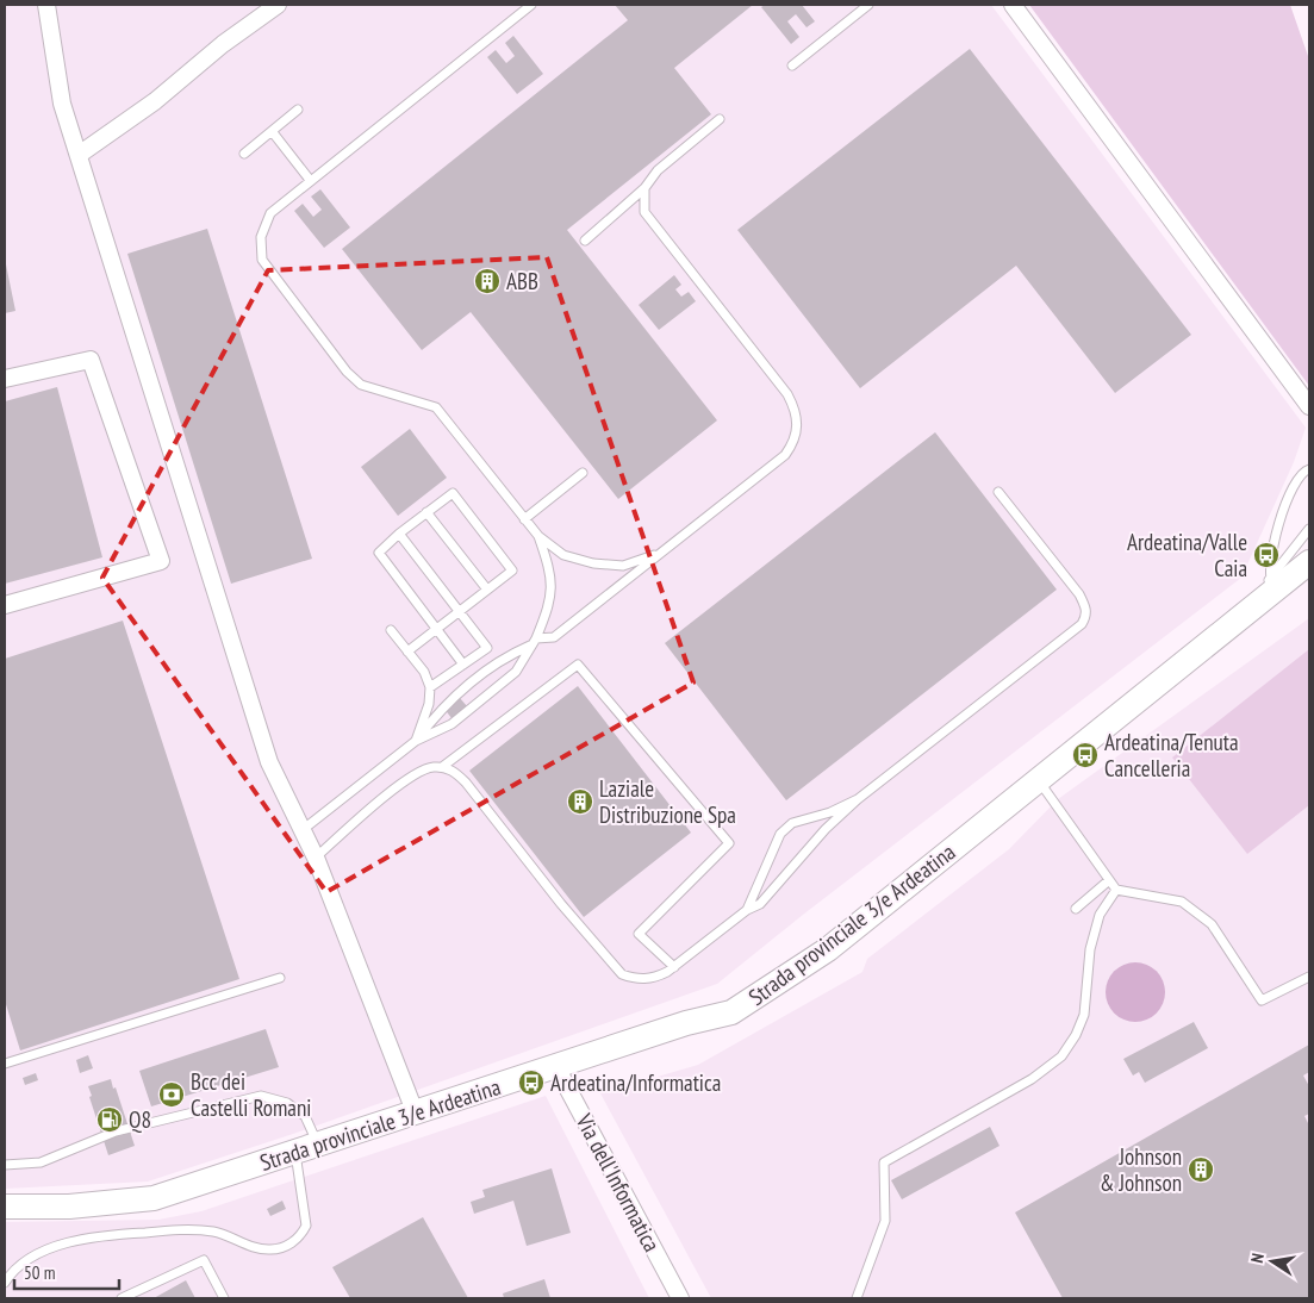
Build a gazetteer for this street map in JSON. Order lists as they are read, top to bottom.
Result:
{
  "streets": {
    "main road": ["Strada provinciale 3/e Ardeatina"],
    "street": ["Via dell'Informatica"]
  },
  "crossings": [
    ["Strada provinciale 3/e Ardeatina", "Via dell'Informatica"]
  ],
  "places": {
    "building": ["ABB", "Laziale Distribuzione Spa", "Johnson & Johnson"],
    "bus stop": ["Ardeatina/Valle Caia", "Ardeatina/Tenuta Cancelleria", "Ardeatina/Informatica"],
    "bank": ["Bcc dei Castelli Romani"],
    "fuel station": ["Q8"]
  },
  "scale_bar": "50 m",
  "north": "left"
}
